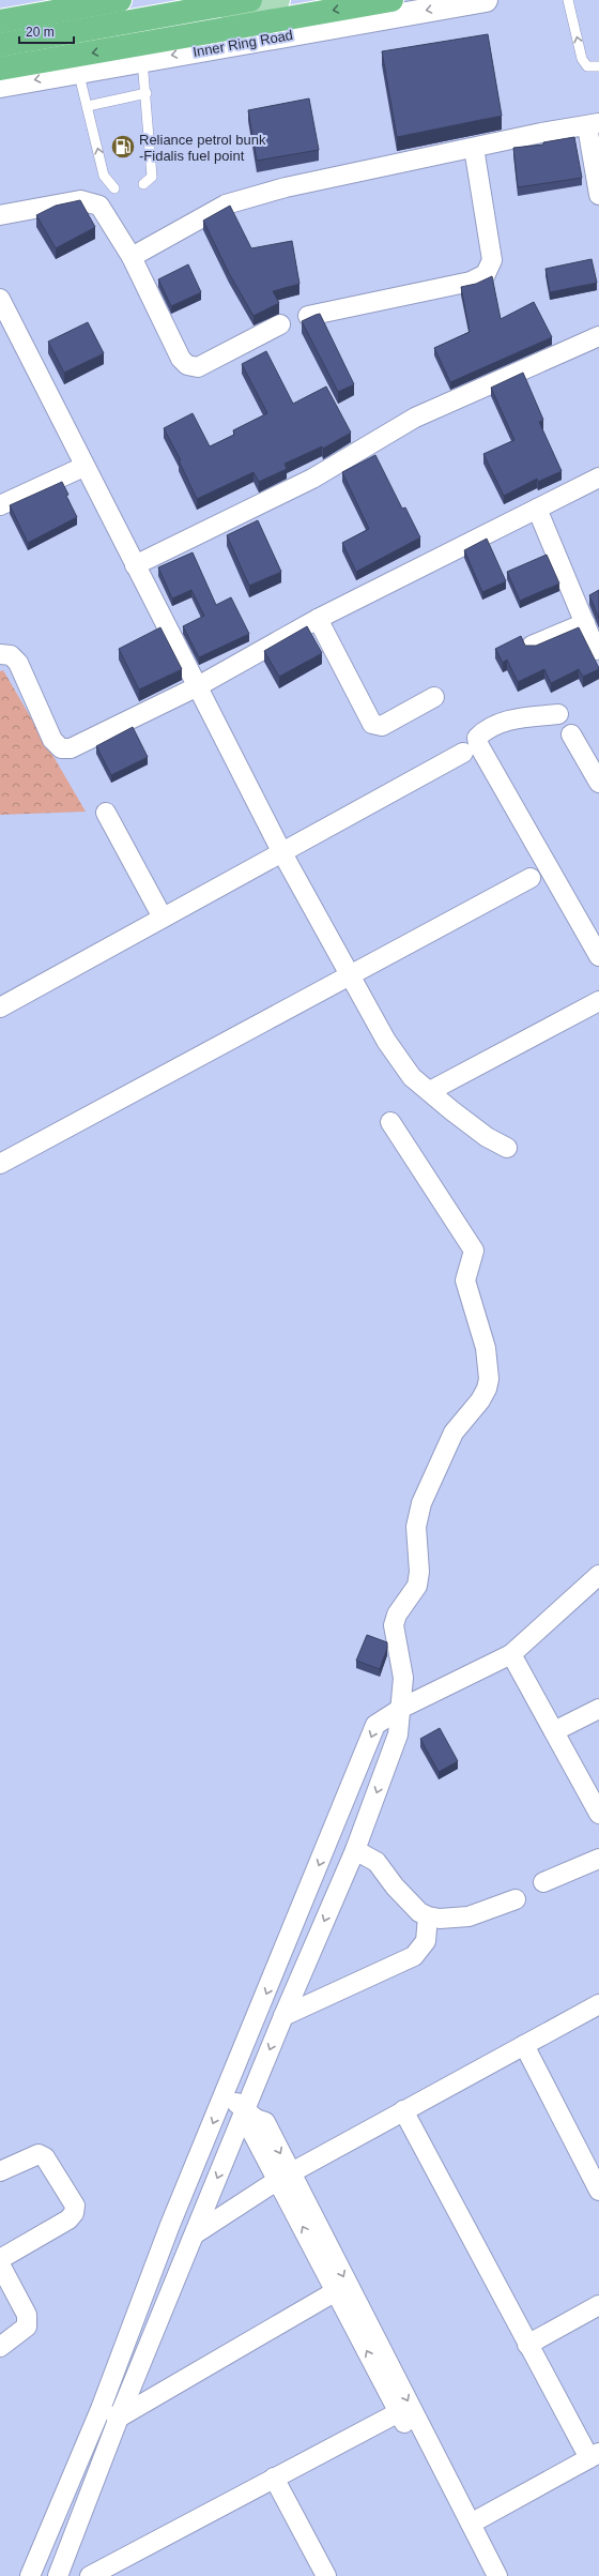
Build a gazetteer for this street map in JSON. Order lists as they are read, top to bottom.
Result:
{
  "streets": {
    "street": ["Inner Ring Road"]
  },
  "places": {
    "fuel station": ["Reliance petrol bunk -Fidalis fuel point"]
  },
  "scale_bar": "20 m"
}
